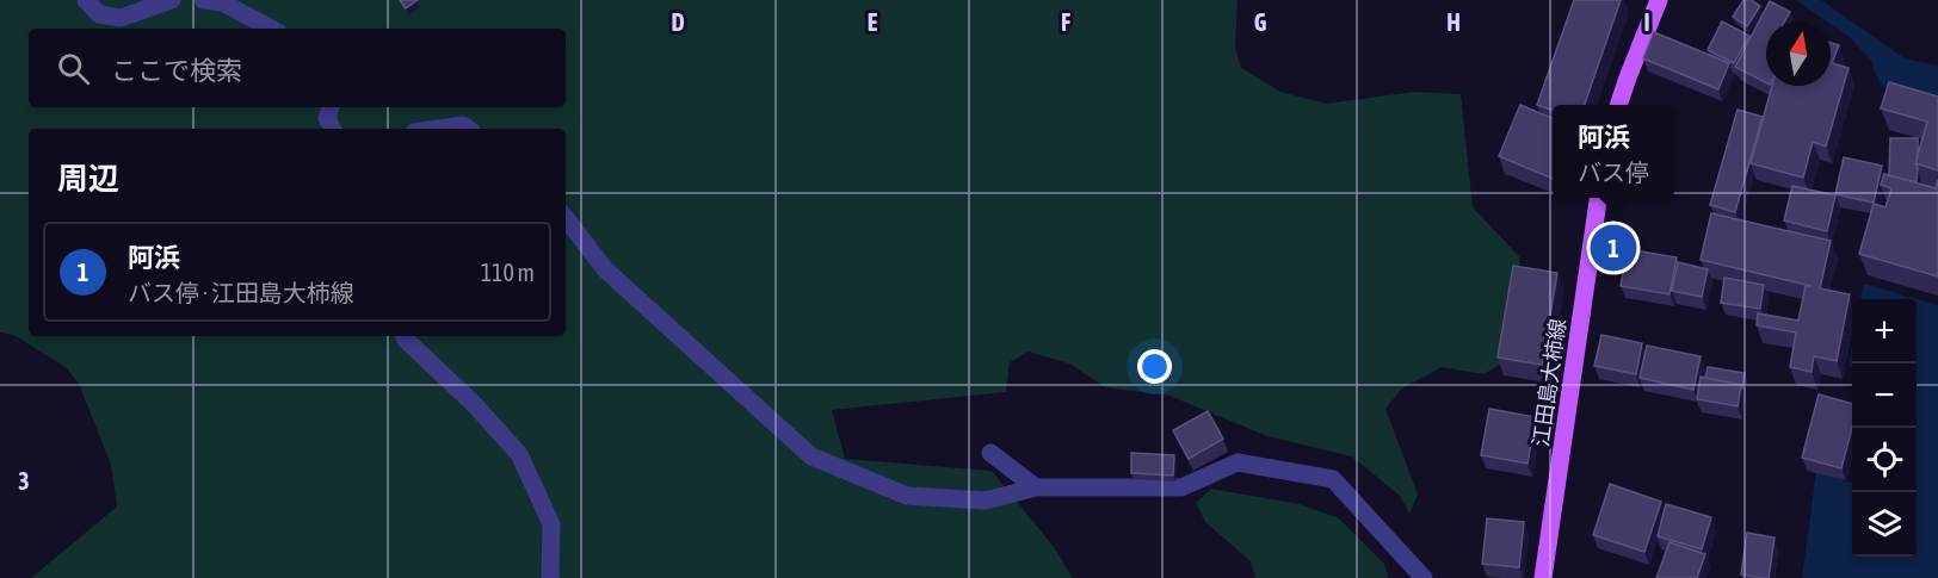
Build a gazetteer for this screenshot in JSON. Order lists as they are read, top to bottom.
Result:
{
  "streets": {
    "main road": ["江田島大柿線"]
  },
  "north": "top",
  "page": {
    "search": "ここで検索",
    "popup": ["阿浜", "バス停"],
    "heading": "周辺",
    "pins": "1",
    "list": [
      {
        "mark": "1",
        "name": "阿浜",
        "note": "バス停 · 江田島大柿線",
        "value": "110 m"
      }
    ],
    "map_buttons": ["+", "−"]
  },
  "grid": {
    "columns": [
      "D",
      "E",
      "F",
      "G",
      "H",
      "I"
    ],
    "rows": ["3"]
  }
}
